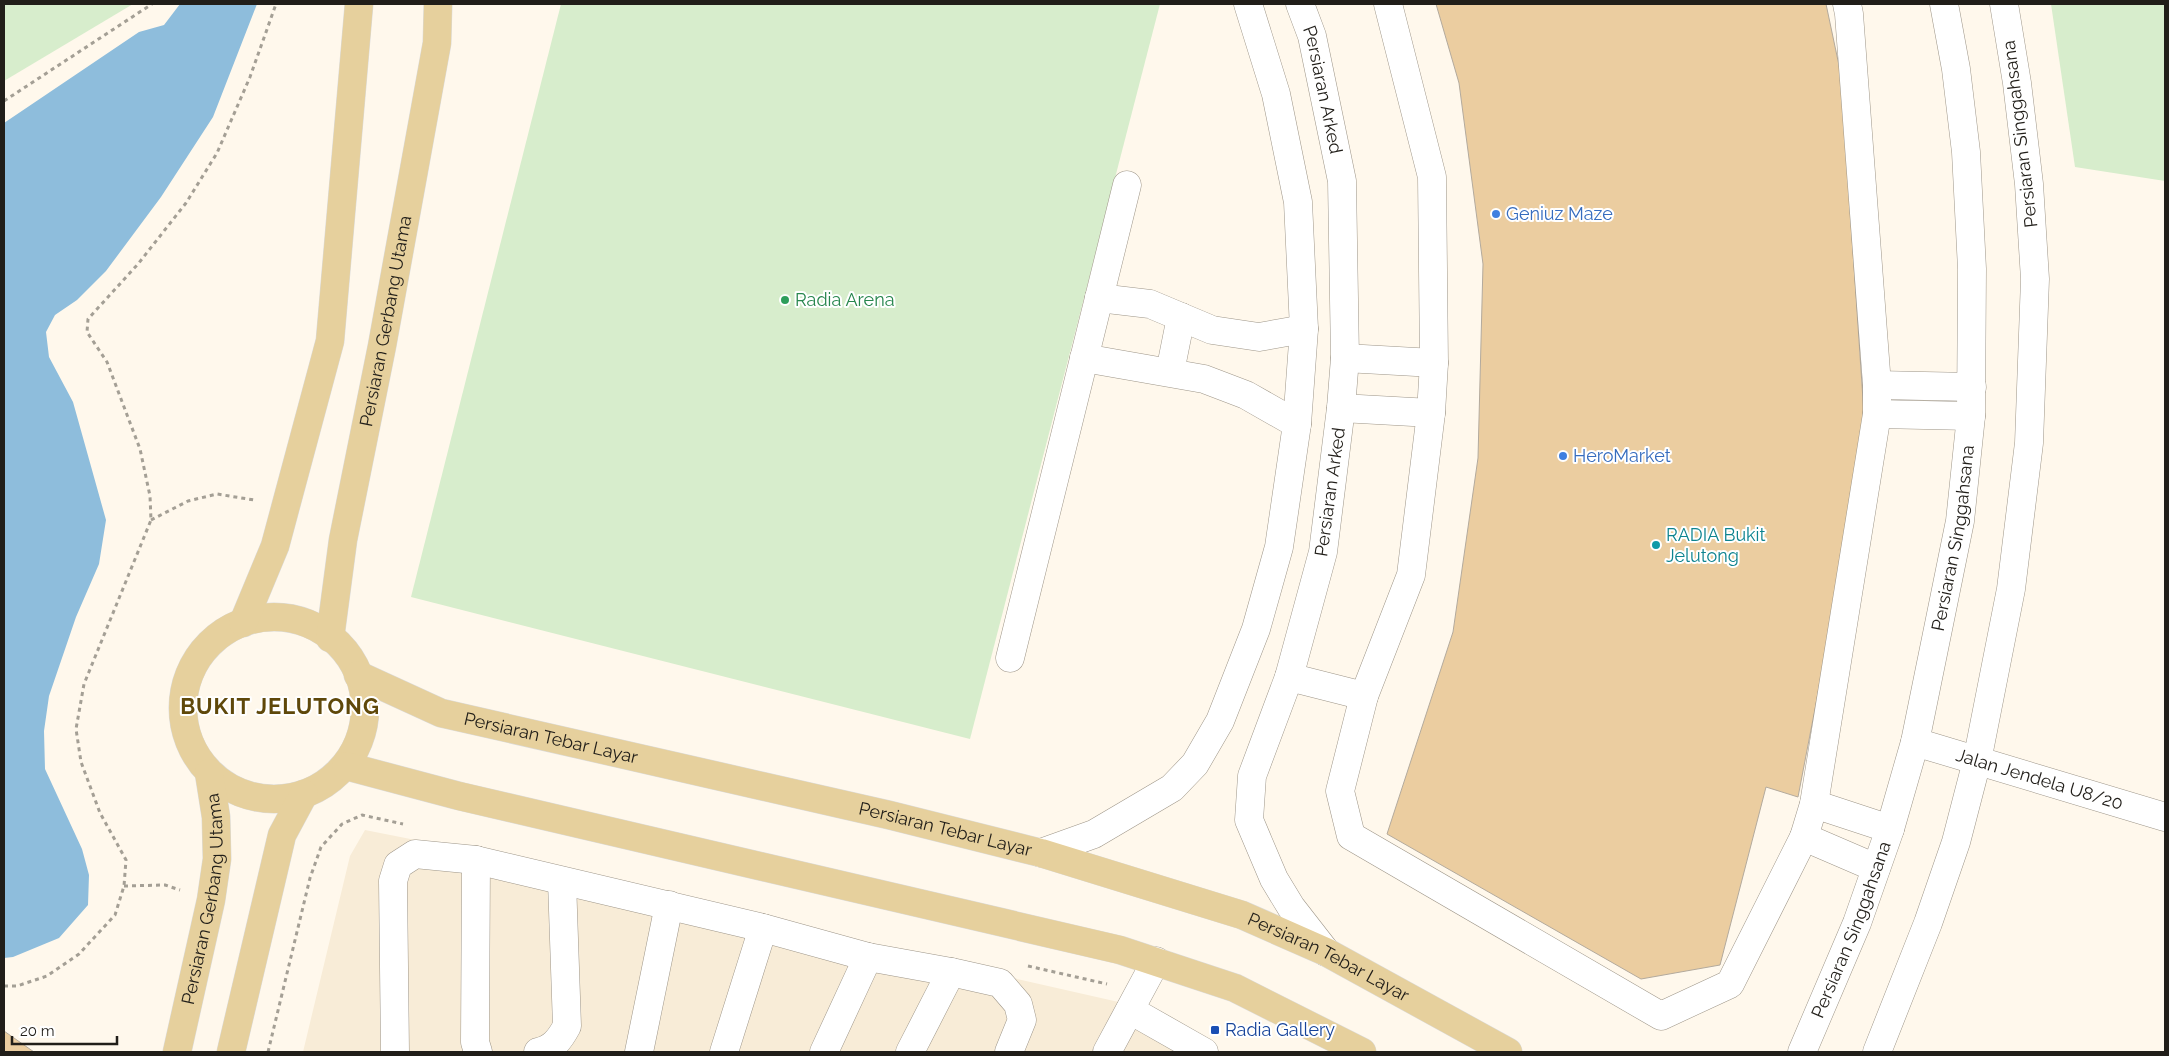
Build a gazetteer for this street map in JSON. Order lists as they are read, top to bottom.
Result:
{
  "streets": {
    "main road": ["Persiaran Gerbang Utama", "Persiaran Tebar Layar"],
    "street": ["Persiaran Arked", "Persiaran Singgahsana", "Jalan Jendela U8/20"]
  },
  "crossings": [
    ["Persiaran Arked", "Persiaran Tebar Layar"],
    ["Persiaran Singgahsana", "Jalan Jendela U8/20"],
    ["Persiaran Gerbang Utama", "Persiaran Tebar Layar"]
  ],
  "districts": ["BUKIT JELUTONG"],
  "places": {
    "other": [
      "Geniuz Maze",
      "Radia Arena",
      "HeroMarket",
      "RADIA Bukit Jelutong"
    ],
    "transit": ["Radia Gallery"]
  },
  "scale_bar": "20 m"
}
